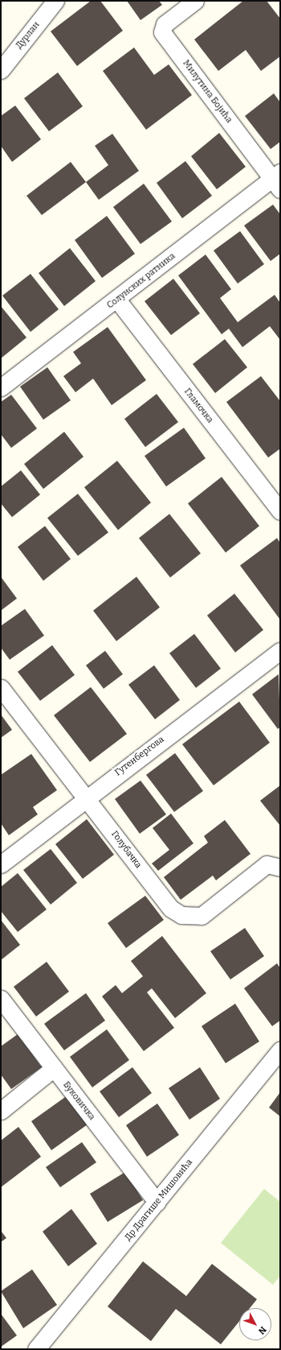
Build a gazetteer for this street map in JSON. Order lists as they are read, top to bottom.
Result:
{
  "streets": {
    "street": [
      "Дурлан",
      "Милутина Бојића",
      "Солунских ратника",
      "Гламочка",
      "Гутенбергова",
      "Голубачка",
      "Буковичка",
      "Др Драгише Мишовића"
    ]
  },
  "crossings": [
    ["Милутина Бојића", "Солунских ратника"],
    ["Солунских ратника", "Гламочка"],
    ["Гутенбергова", "Голубачка"],
    ["Буковичка", "Др Драгише Мишовића"]
  ],
  "north": "bottom right"
}
